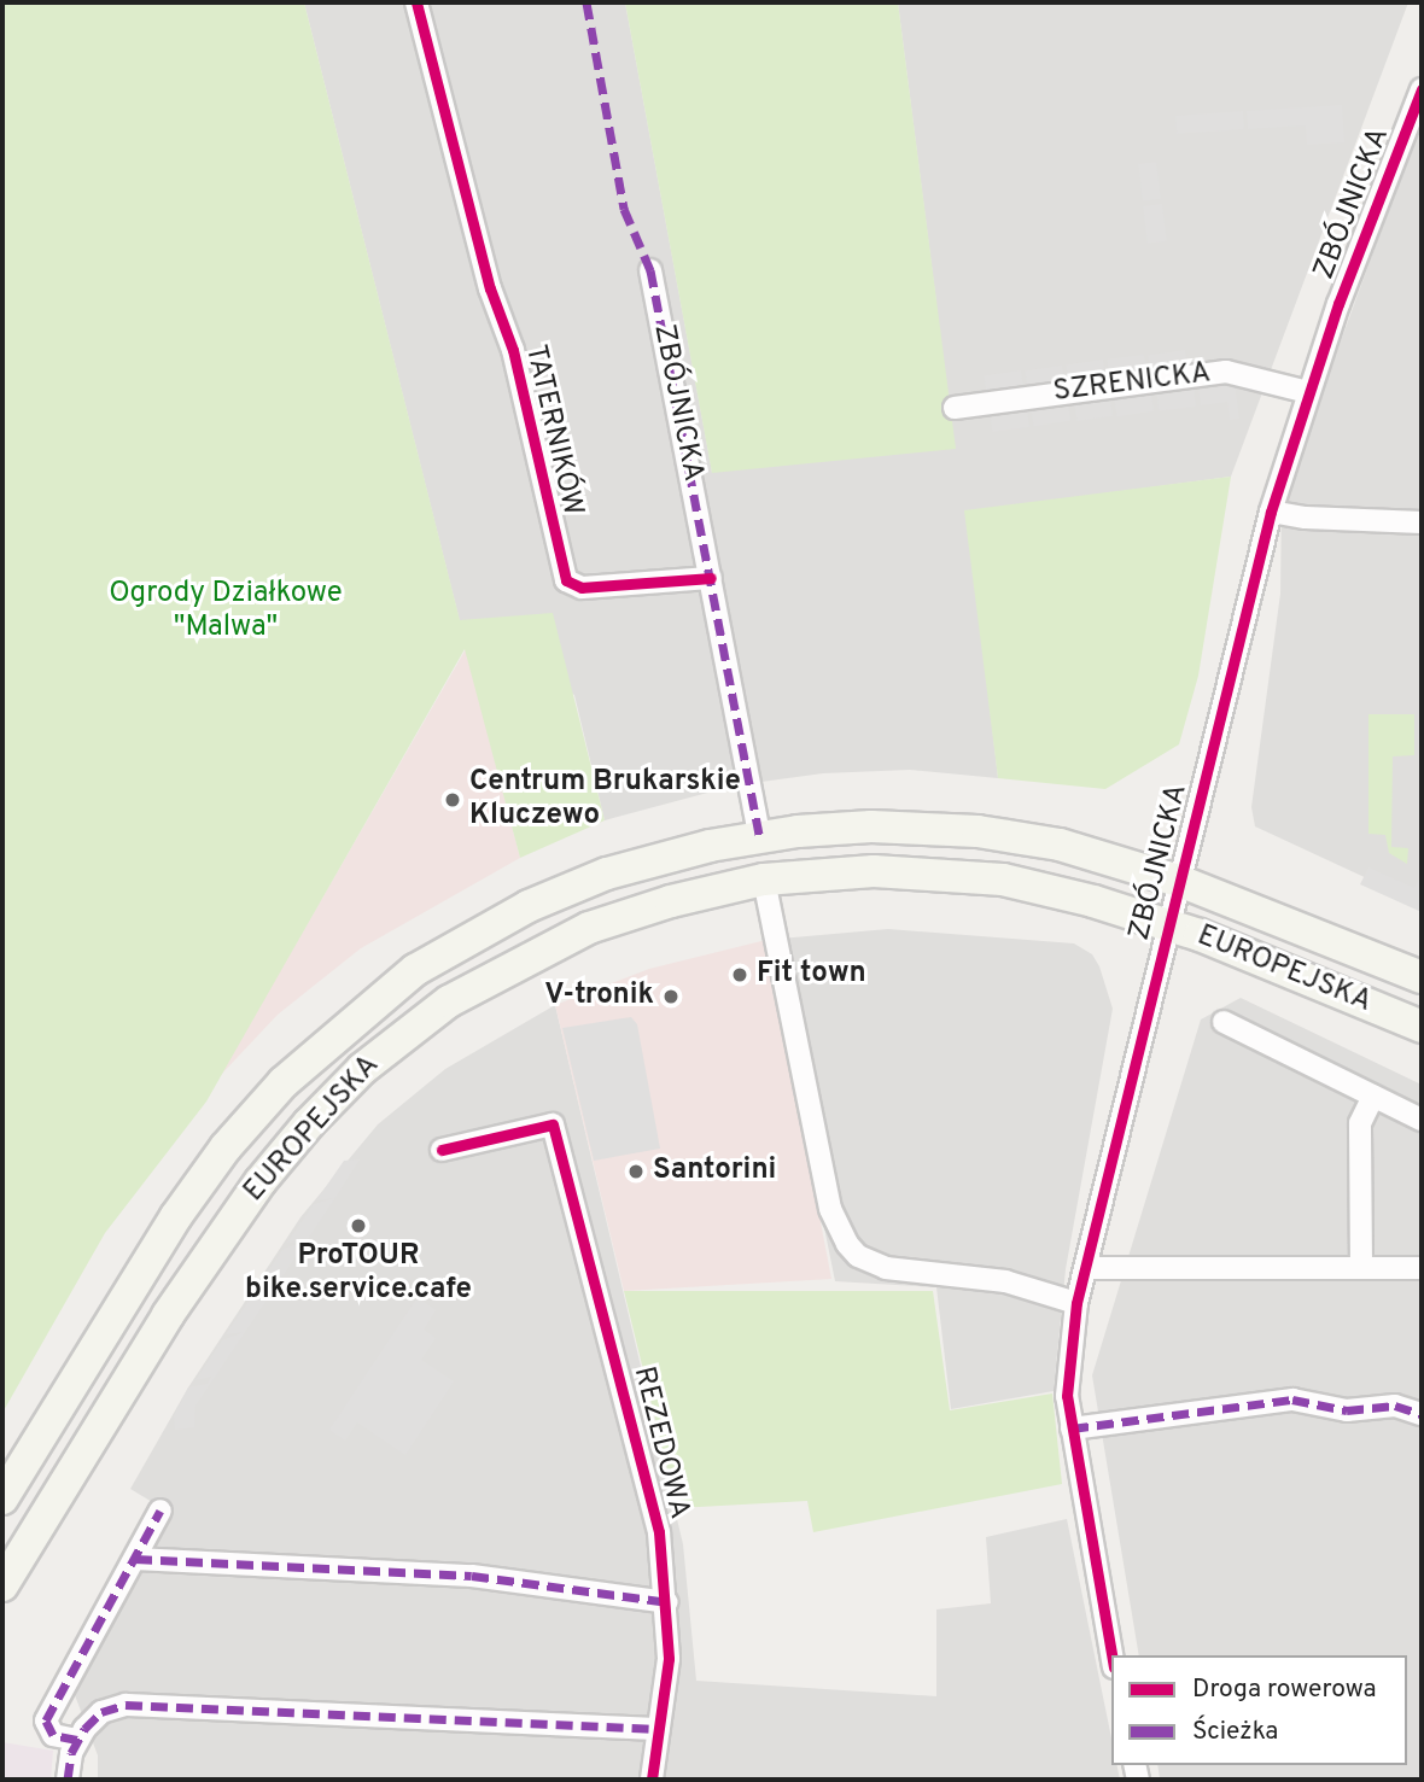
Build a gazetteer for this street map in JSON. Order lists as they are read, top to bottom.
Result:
{
  "streets": {
    "main road": ["EUROPEJSKA"],
    "street": [
      "ZBÓJNICKA",
      "SZRENICKA",
      "TATERNIKÓW",
      "REZEDOWA"
    ]
  },
  "crossings": [
    ["ZBÓJNICKA", "SZRENICKA"],
    ["ZBÓJNICKA", "TATERNIKÓW"],
    ["ZBÓJNICKA", "EUROPEJSKA"]
  ],
  "parks": ["Ogrody Działkowe \"Malwa\""],
  "places": [
    "Centrum Brukarskie Kluczewo",
    "Fit town",
    "V-tronik",
    "Santorini",
    "ProTOUR bike.service.cafe"
  ],
  "legend": ["Droga rowerowa", "Ścieżka"]
}
